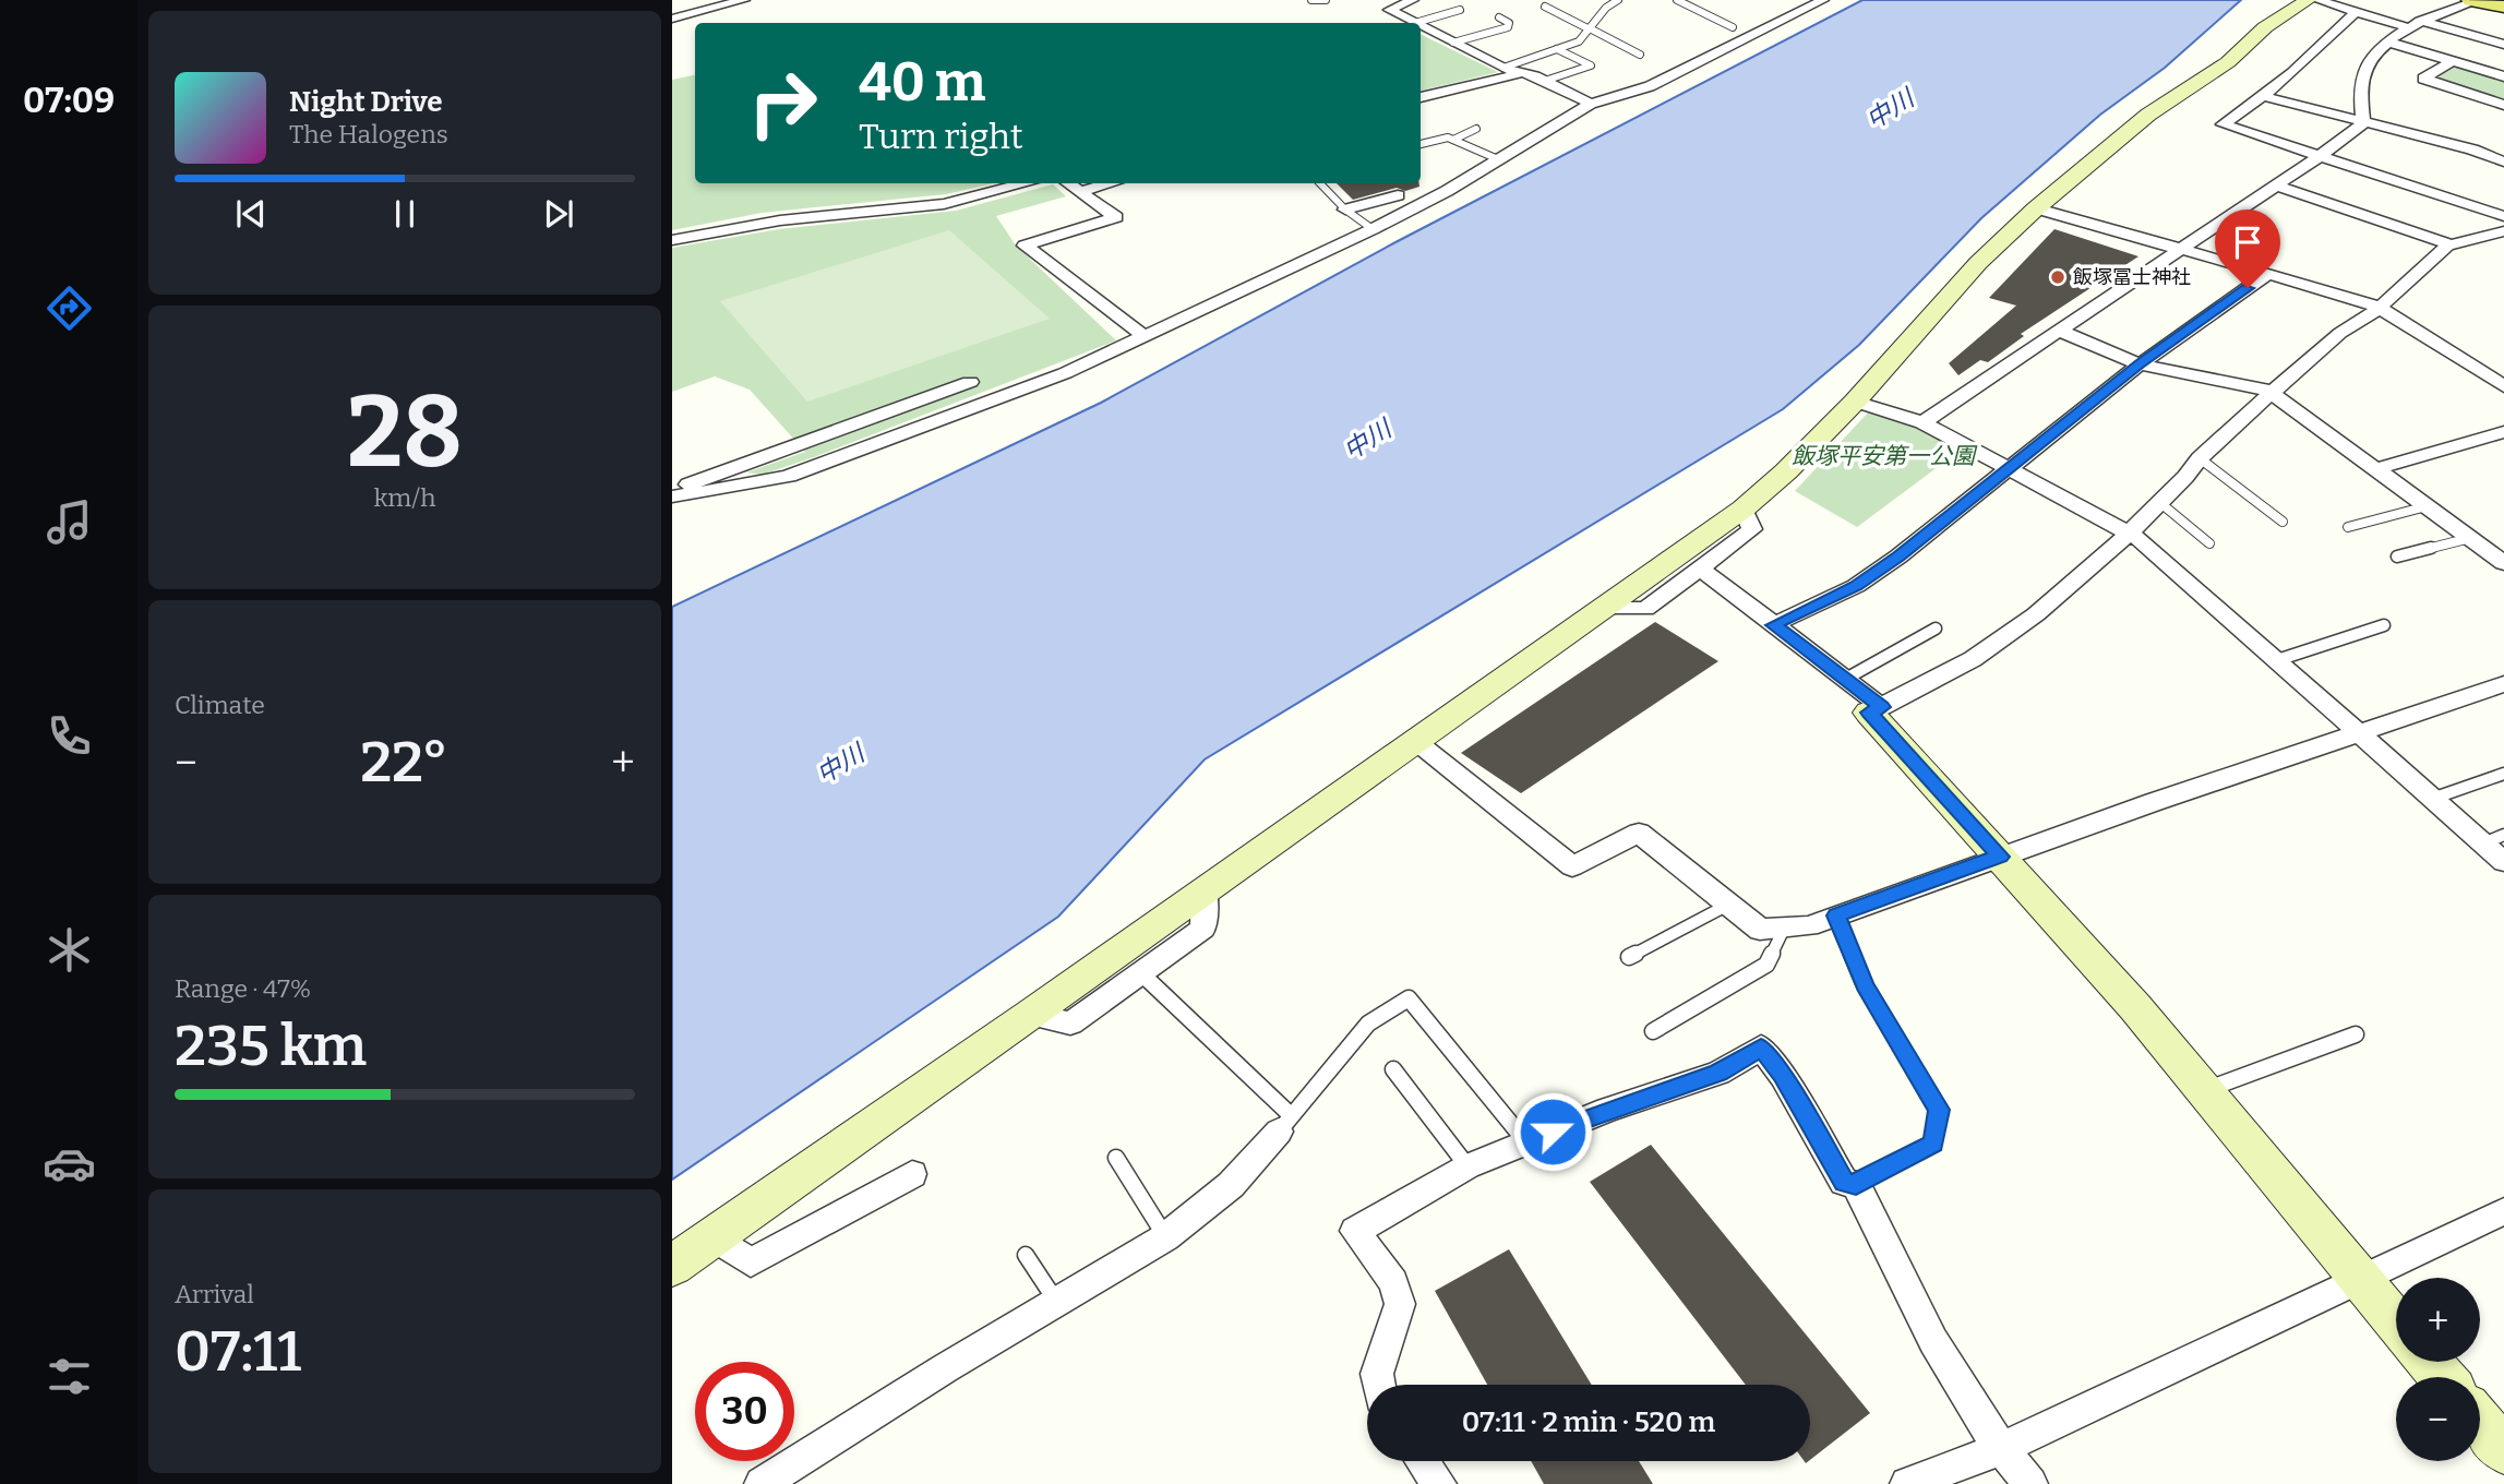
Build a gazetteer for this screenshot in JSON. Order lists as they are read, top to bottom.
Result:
{
  "water": ["中川"],
  "parks": ["飯塚平安第一公園"],
  "places": ["飯塚冨士神社"],
  "page": {
    "tabs": "07:09",
    "turn": ["40 m", "Turn right"],
    "song": ["Night Drive", "The Halogens"],
    "tile": [
      ["28", "km/h"],
      "Climate",
      ["Range · 47%", "235 km"],
      ["Arrival", "07:11"]
    ],
    "heat": ["−", "22°", "+"],
    "map_buttons": ["+", "−"],
    "limit": "30",
    "trip": "07:11 · 2 min · 520 m"
  }
}
